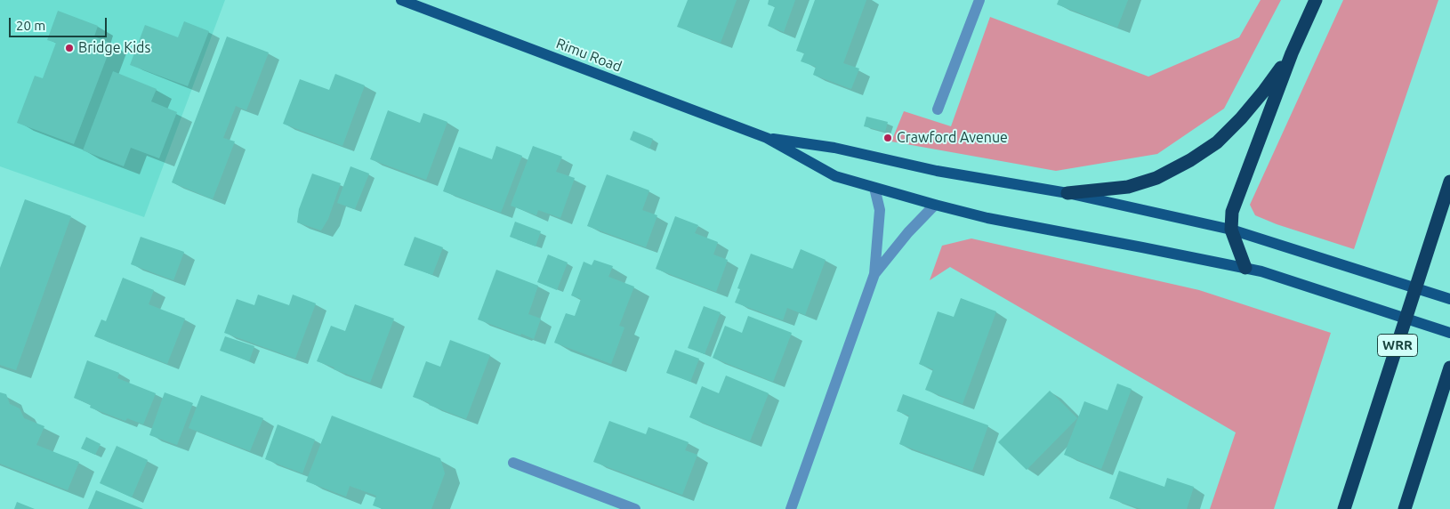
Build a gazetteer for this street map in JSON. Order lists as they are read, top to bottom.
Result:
{
  "streets": {
    "highway": ["WRR"],
    "main road": ["Rimu Road"]
  },
  "places": ["Bridge Kids", "Crawford Avenue"],
  "scale_bar": "20 m"
}
